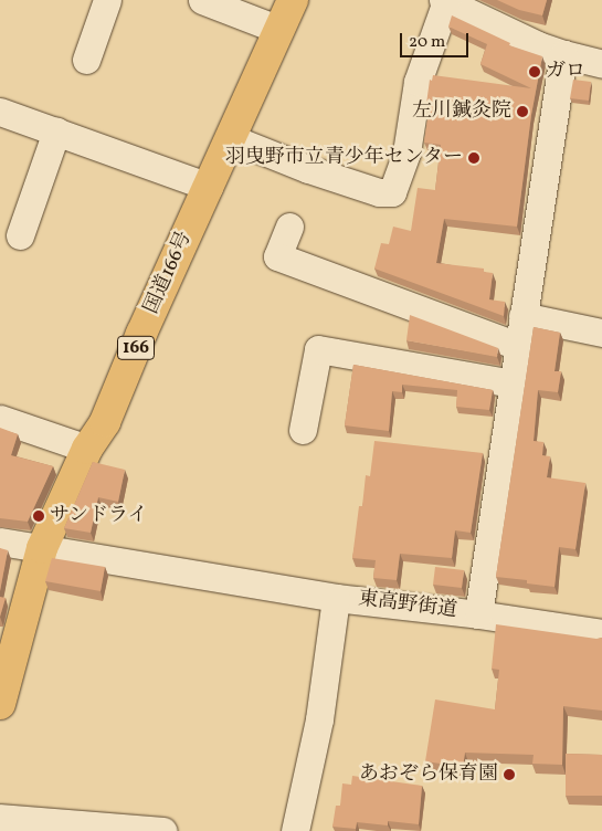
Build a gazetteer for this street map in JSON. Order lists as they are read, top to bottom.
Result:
{
  "streets": {
    "highway": ["国道166号", "166"],
    "street": ["東高野街道"]
  },
  "crossings": [
    ["国道166号", "東高野街道"]
  ],
  "places": [
    "ガロ",
    "左川鍼灸院",
    "羽曳野市立青少年センター",
    "サンドライ",
    "あおぞら保育園"
  ],
  "scale_bar": "20 m"
}
